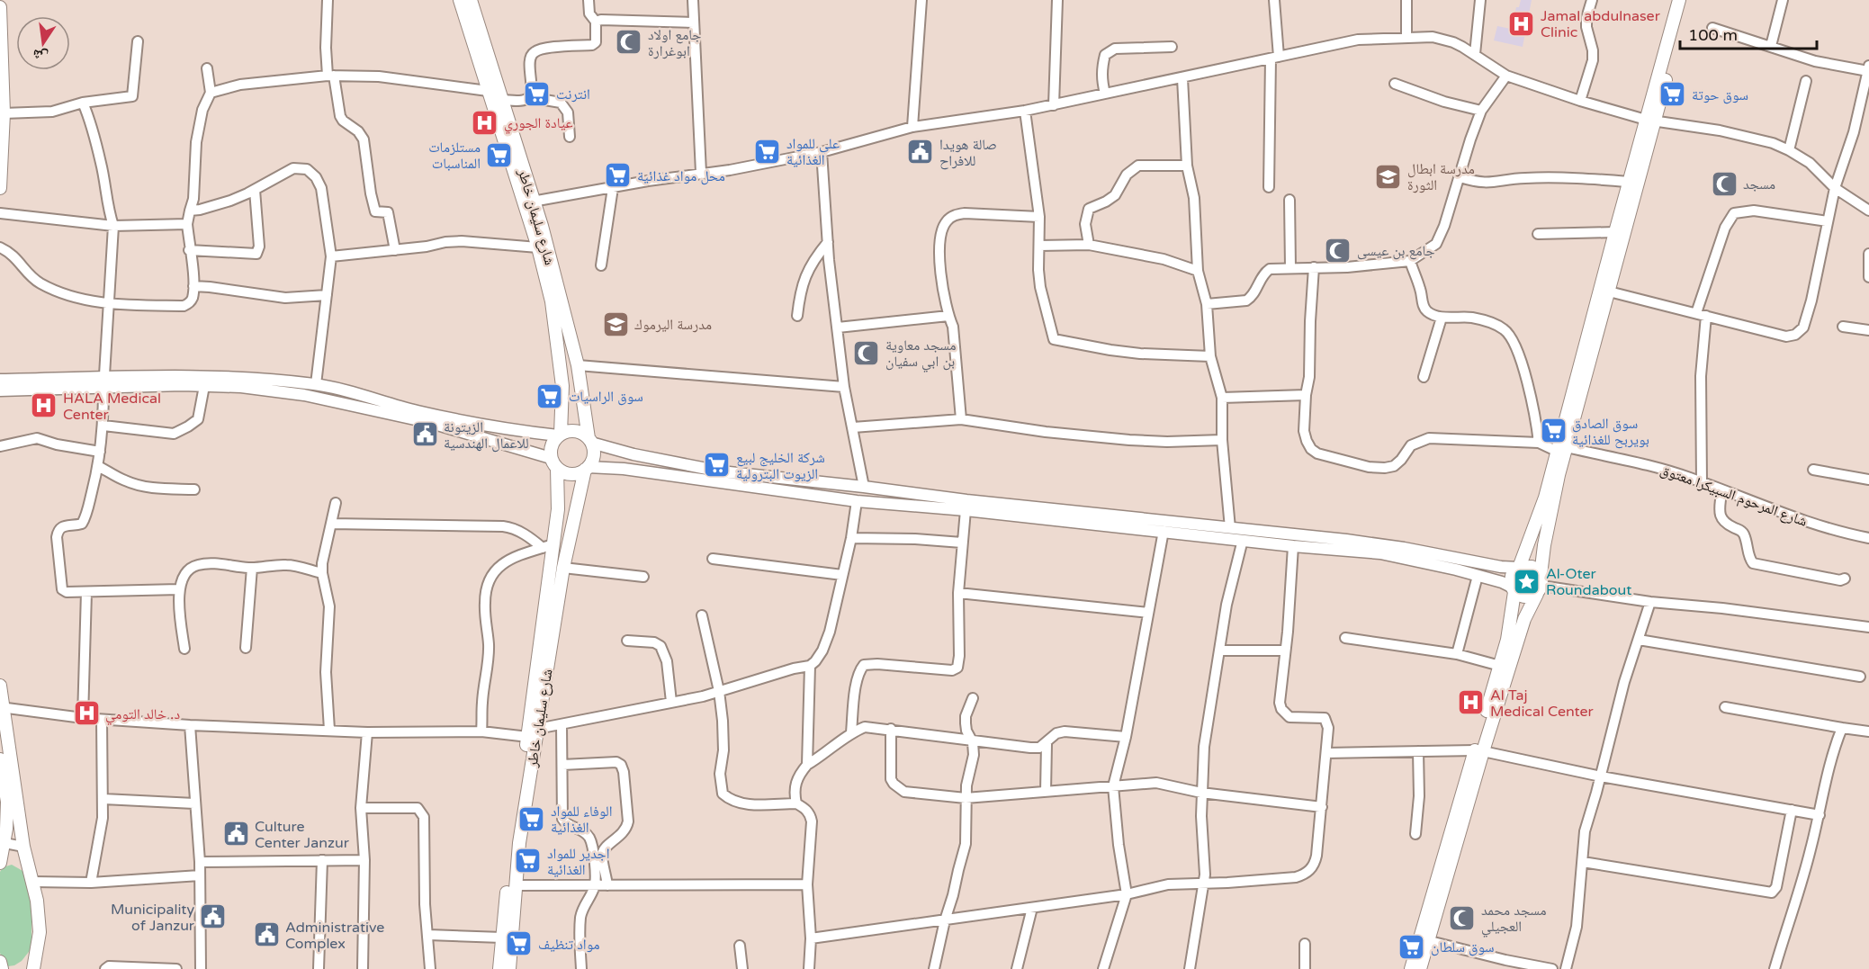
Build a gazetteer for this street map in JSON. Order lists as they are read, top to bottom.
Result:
{
  "streets": {
    "main road": ["شارع سليمان خاطر"],
    "street": ["شارع المرحوم السبيكرا معتوق"]
  },
  "places": {
    "hospital": [
      "Jamal abdulnaser Clinic",
      "عيادة الجوري",
      "HALA Medical Center",
      "Al Taj Medical Center",
      "د. خالد التومي"
    ],
    "mosque": [
      "جامع اولاد ابوغرارة",
      "مسجد",
      "جامع بن عيسى",
      "مسجد معاوية بن ابي سفيان",
      "مسجد محمد العجيلي"
    ],
    "supermarket": [
      "انترنت",
      "سوق حوتة",
      "علي للمواد الغذائية",
      "مستلزمات المناسبات",
      "محل مواد غذائية",
      "سوق الراسيات",
      "سوق الصادق بويربح للغذائية",
      "شركة الخليج لبيع الزيوت البترولية",
      "الوفاء للمواد الغذائية",
      "اجدير للمواد الغذائية",
      "مواد تنظيف",
      "سوق سلطان"
    ],
    "public building": [
      "صالة هويدا للافراح",
      "الزيتونة للاعمال الهندسية",
      "Culture Center Janzur",
      "Municipality of Janzur",
      "Administrative Complex"
    ],
    "school or university": ["مدرسة ابطال الثورة", "مدرسة اليرموك"],
    "place": ["Al-Oter Roundabout"]
  },
  "scale_bar": "100 m",
  "north": "bottom"
}
